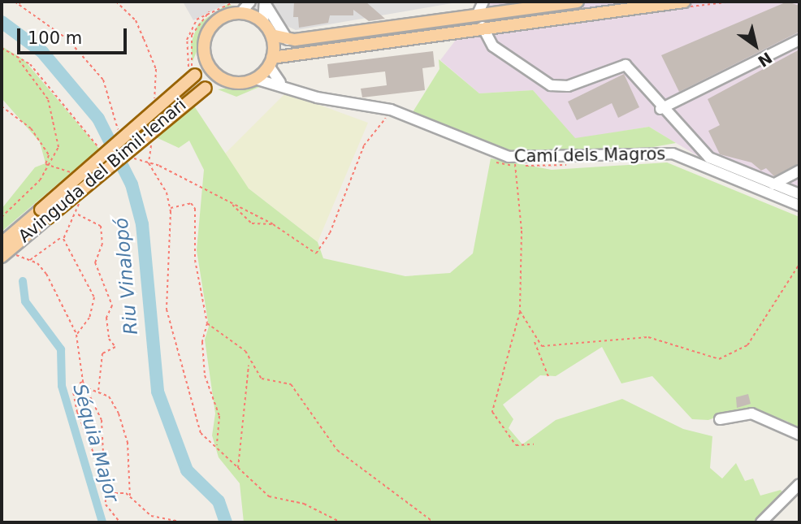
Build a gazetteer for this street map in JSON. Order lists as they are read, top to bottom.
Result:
{
  "streets": {
    "main road": ["Avinguda del Bimil·lenari"],
    "street": ["Camí dels Magros"]
  },
  "crossings": [
    ["Camí dels Magros", "Avinguda del Bimil·lenari"]
  ],
  "water": ["Riu Vinalopó", "Séquia Major"],
  "scale_bar": "100 m",
  "north": "bottom right"
}
